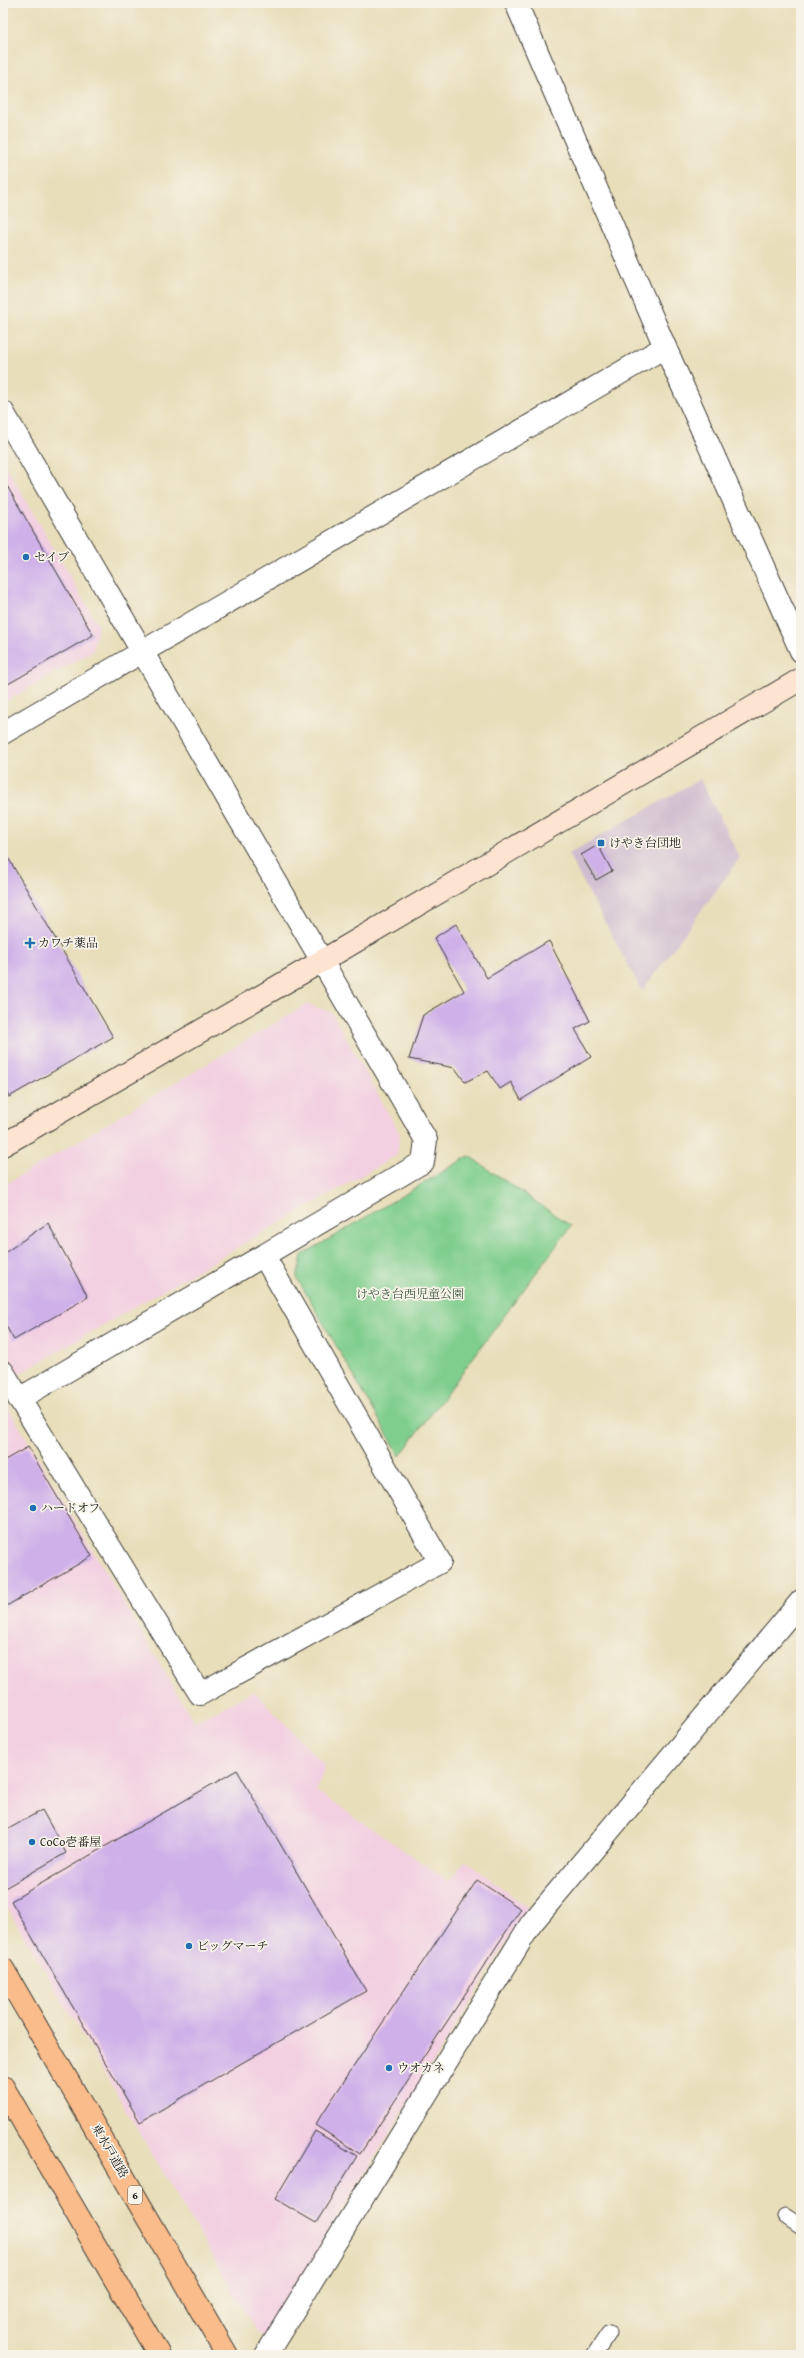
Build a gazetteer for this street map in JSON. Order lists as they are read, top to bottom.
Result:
{
  "streets": {
    "highway": ["東水戸道路", "6"]
  },
  "parks": ["けやき台西児童公園"],
  "places": {
    "other": [
      "セイブ",
      "ハードオフ",
      "CoCo壱番屋",
      "ビッグマーチ",
      "ウオカネ"
    ],
    "transit": ["けやき台団地"],
    "health": ["カワチ薬品"]
  }
}
